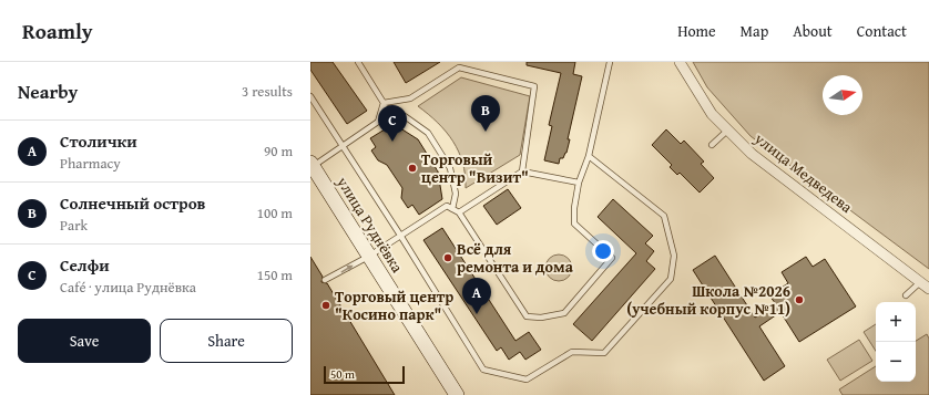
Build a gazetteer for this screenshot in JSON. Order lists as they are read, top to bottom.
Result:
{
  "streets": {
    "street": ["улица Медведева", "улица Руднёвка"]
  },
  "places": [
    "Торговый центр \"Визит\"",
    "Всё для ремонта и дома",
    "Школа №2026 (учебный корпус №11)",
    "Торговый центр \"Косино парк\""
  ],
  "scale_bar": "50 m",
  "north": "right",
  "page": {
    "header": "Roamly",
    "nav": [
      "Home",
      "Map",
      "About",
      "Contact"
    ],
    "heading": ["Nearby", "3 results"],
    "pins": ["B", "C", "A"],
    "list": [
      {
        "mark": "A",
        "name": "Столички",
        "note": "Pharmacy",
        "value": "90 m"
      },
      {
        "mark": "B",
        "name": "Солнечный остров",
        "note": "Park",
        "value": "100 m"
      },
      {
        "mark": "C",
        "name": "Селфи",
        "note": "Café · улица Руднёвка",
        "value": "150 m"
      }
    ],
    "map_buttons": ["+", "−"],
    "buttons": ["Save", "Share"],
    "scale": "50 m"
  }
}
